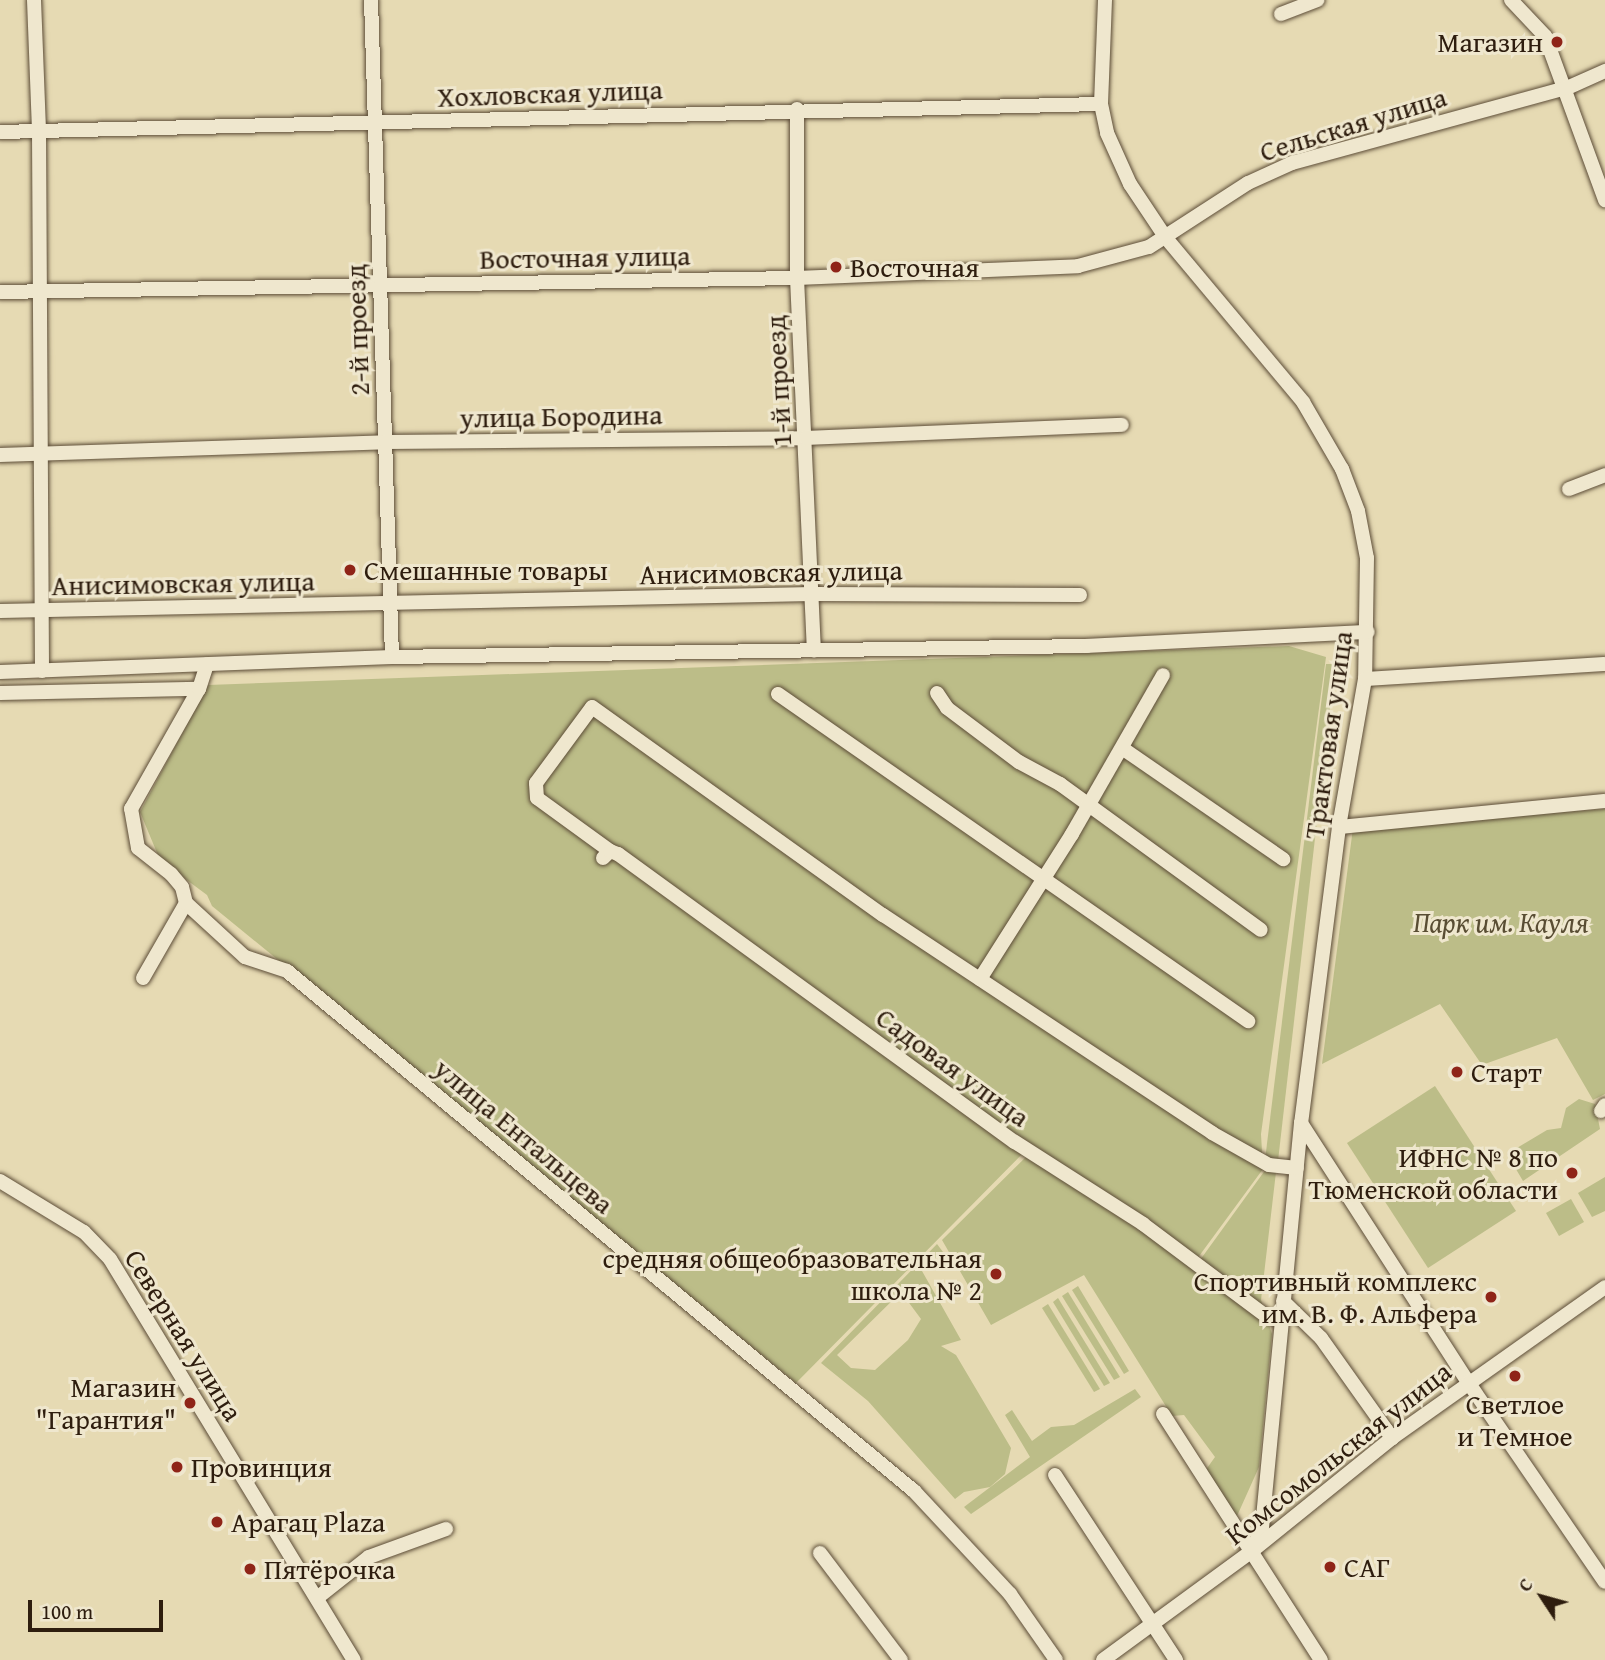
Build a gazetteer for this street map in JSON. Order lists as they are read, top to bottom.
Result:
{
  "streets": {
    "street": [
      "Хохловская улица",
      "Сельская улица",
      "Восточная улица",
      "2-й проезд",
      "1-й проезд",
      "улица Бородина",
      "Анисимовская улица",
      "Трактовая улица",
      "Садовая улица",
      "улица Ентальцева",
      "Северная улица",
      "Комсомольская улица"
    ]
  },
  "crossings": [
    ["Хохловская улица", "2-й проезд"],
    ["Хохловская улица", "1-й проезд"],
    ["Хохловская улица", "Трактовая улица"],
    ["Сельская улица", "Восточная улица"],
    ["Сельская улица", "Трактовая улица"],
    ["Восточная улица", "2-й проезд"],
    ["Восточная улица", "1-й проезд"],
    ["Восточная улица", "Трактовая улица"],
    ["2-й проезд", "улица Бородина"],
    ["2-й проезд", "Анисимовская улица"],
    ["1-й проезд", "улица Бородина"],
    ["1-й проезд", "Анисимовская улица"],
    ["Трактовая улица", "Садовая улица"],
    ["Трактовая улица", "Комсомольская улица"]
  ],
  "parks": ["Парк им. Кауля"],
  "places": [
    "Магазин",
    "Восточная",
    "Смешанные товары",
    "Старт",
    "ИФНС № 8 по Тюменской области",
    "средняя общеобразовательная школа № 2",
    "Спортивный комплекс им. В. Ф. Альфера",
    "Светлое и Темное",
    "Магазин \"Гарантия\"",
    "Провинция",
    "Арагац Plaza",
    "САГ",
    "Пятёрочка"
  ],
  "scale_bar": "100 m",
  "north": "top left"
}
